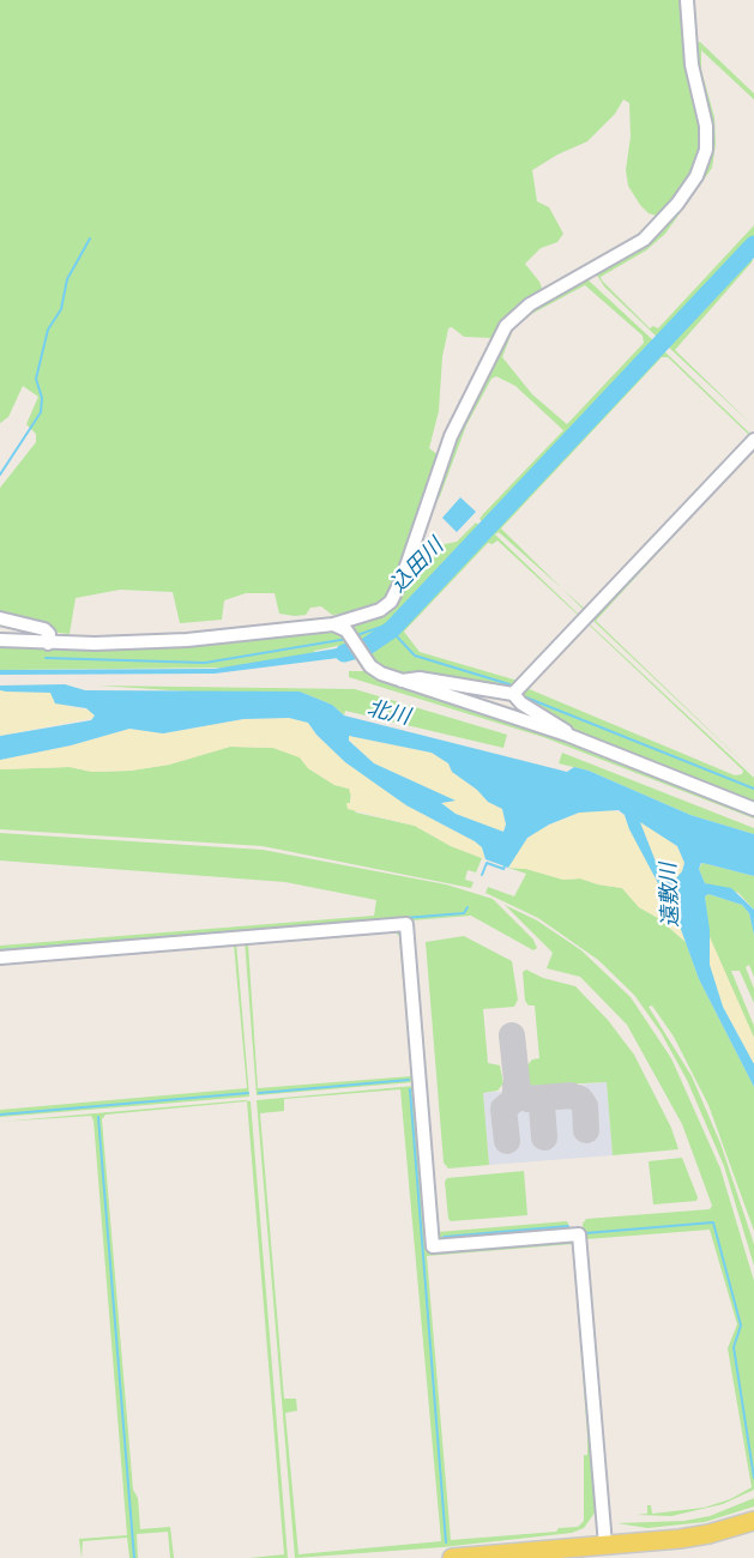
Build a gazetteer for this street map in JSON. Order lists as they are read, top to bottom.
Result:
{
  "water": ["込田川", "北川", "遠敷川"]
}
